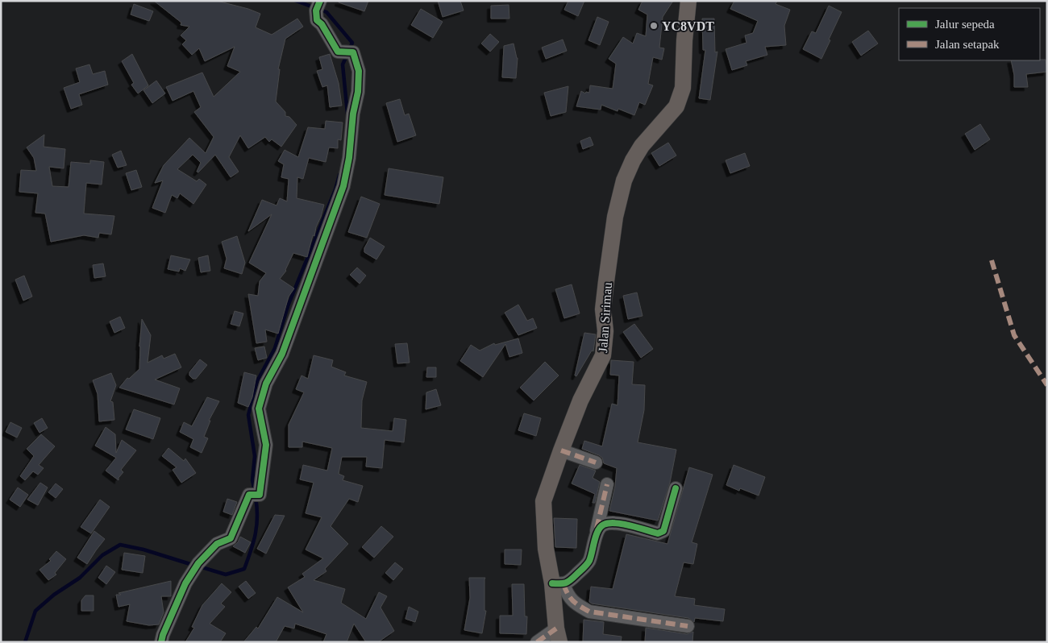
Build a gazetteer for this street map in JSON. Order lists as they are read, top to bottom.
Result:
{
  "streets": {
    "main road": ["Jalan Sirimau"]
  },
  "places": ["YC8VDT"],
  "legend": ["Jalur sepeda", "Jalan setapak"]
}
